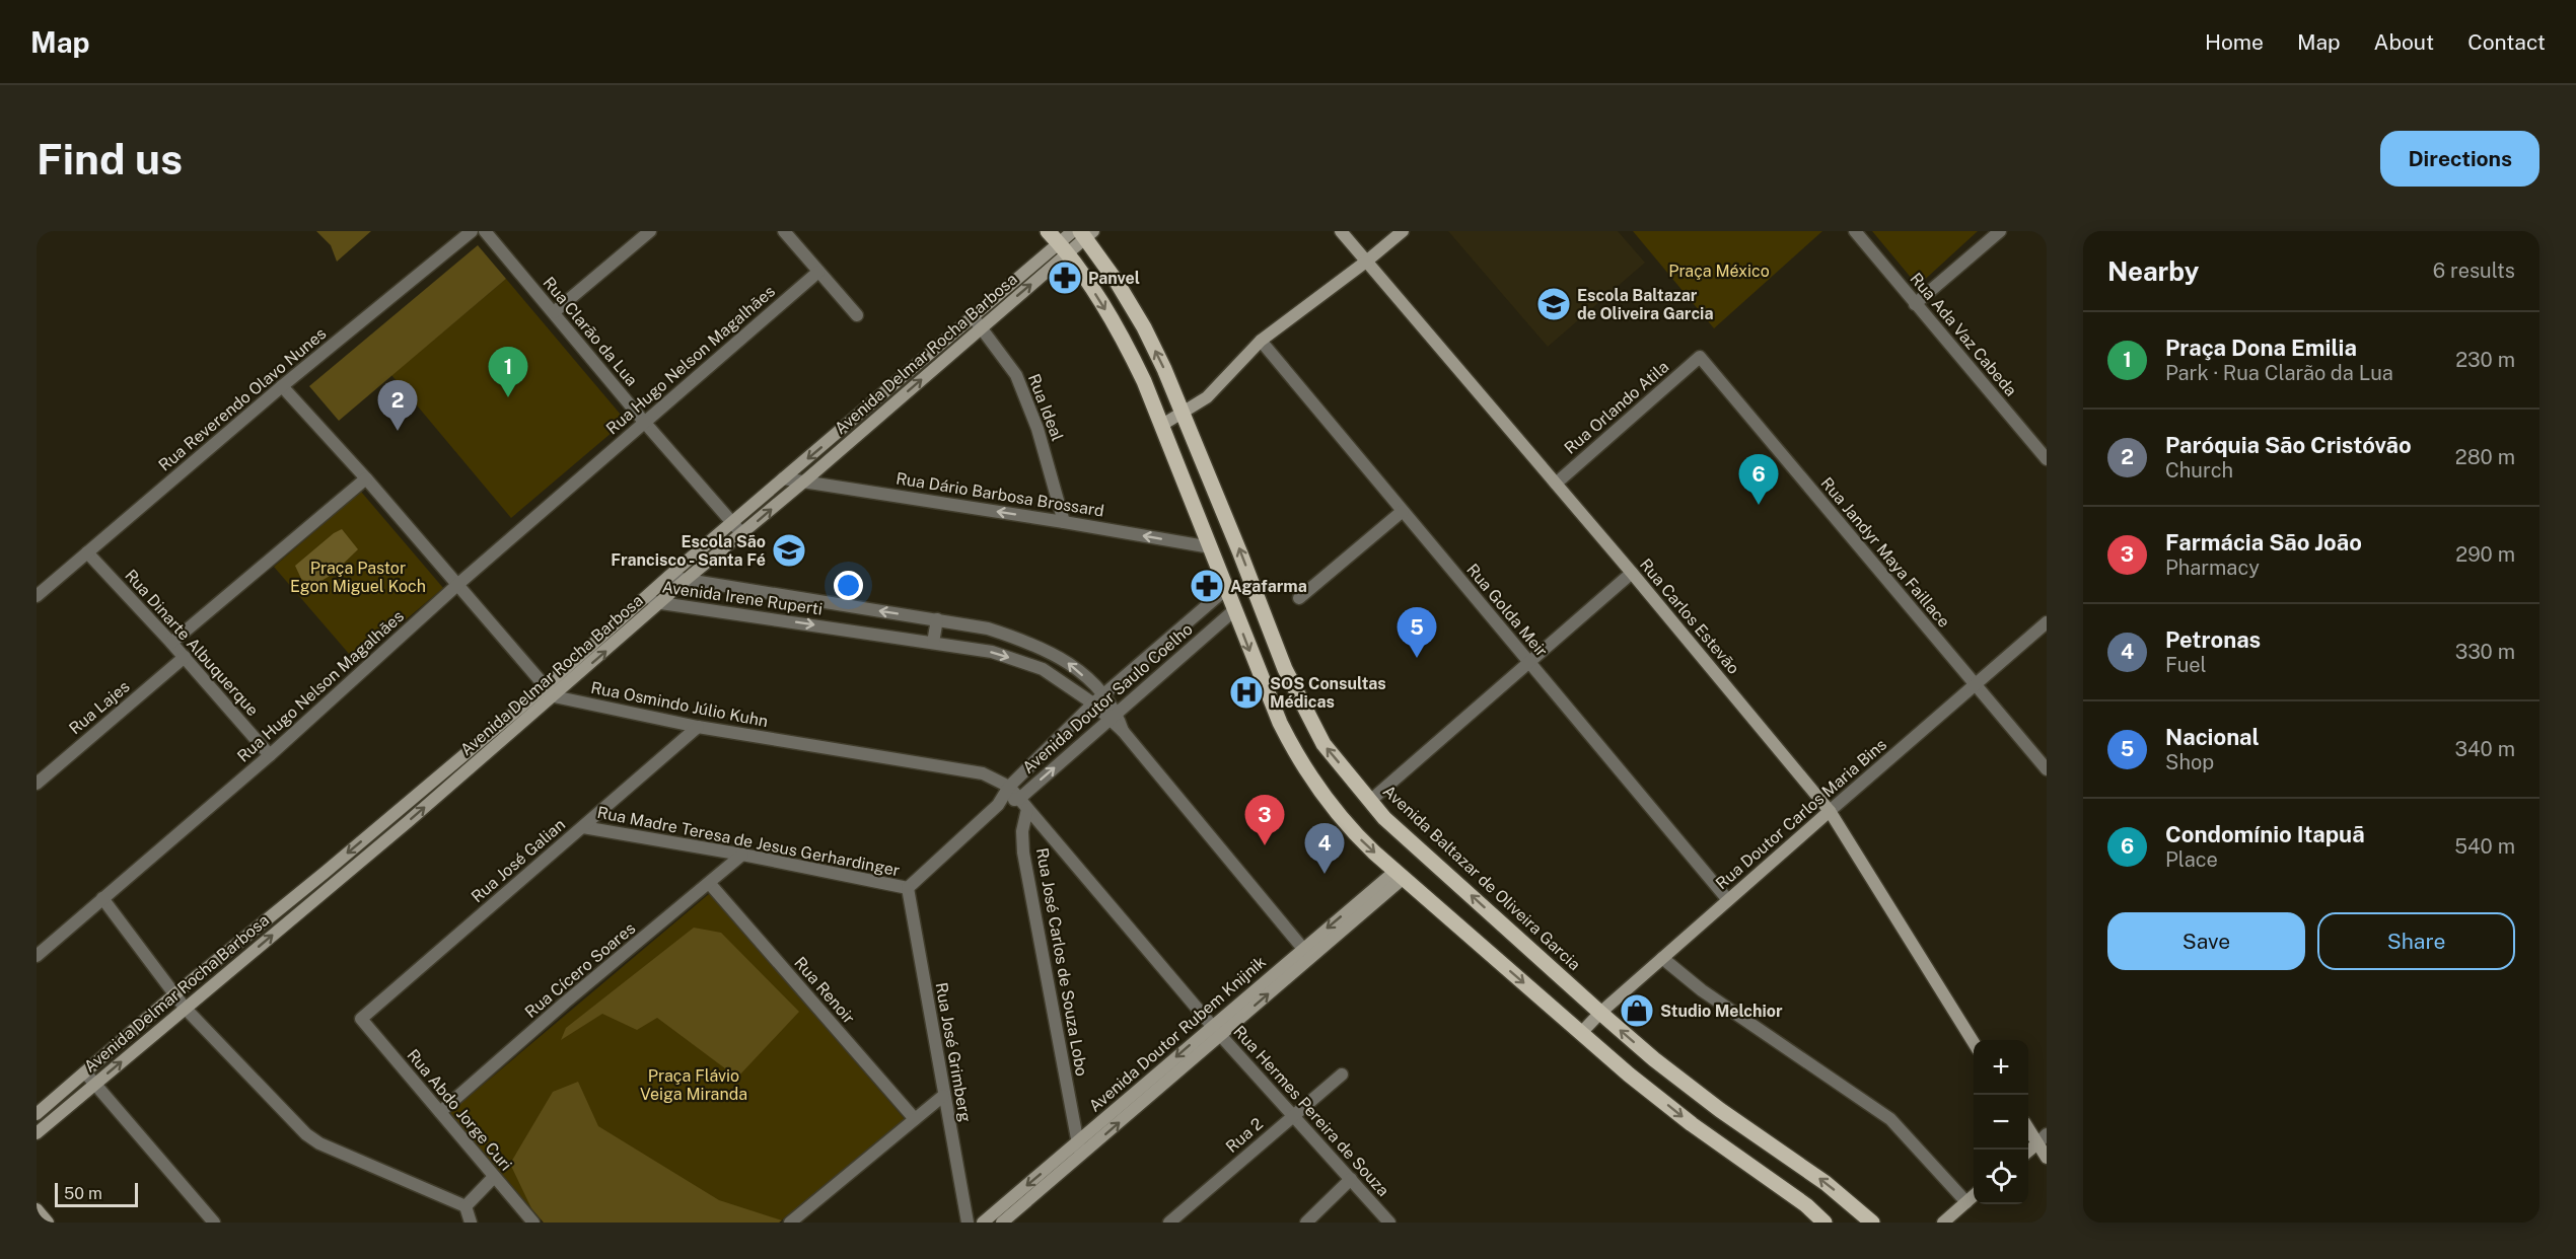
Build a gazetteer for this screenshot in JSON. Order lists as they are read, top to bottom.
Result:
{
  "streets": {
    "main road": ["Avenida Baltazar de Oliveira Garcia"],
    "street": [
      "Rua Clarão da Lua",
      "Rua Ada Vaz Cabeda",
      "Avenida Delmar Rocha Barbosa",
      "Rua Hugo Nelson Magalhães",
      "Rua Reverendo Olavo Nunes",
      "Rua Ideal",
      "Rua Orlando Atila",
      "Rua Dário Barbosa Brossard",
      "Rua Jandyr Maya Faillace",
      "Avenida Irene Ruperti",
      "Rua Golda Meir",
      "Rua Carlos Estevão",
      "Rua Dinarte Albuquerque",
      "Avenida Doutor Saulo Coelho",
      "Rua Osmindo Júlio Kuhn",
      "Rua Lajes",
      "Rua Doutor Carlos Maria Bins",
      "Rua Madre Teresa de Jesus Gerhardinger",
      "Rua José Galian",
      "Rua José Carlos de Souza Lobo",
      "Rua Cícero Soares",
      "Rua Renoir",
      "Avenida Doutor Rubem Knijnik",
      "Rua José Grimberg",
      "Rua Abdo Jorge Curi",
      "Rua Hermes Pereira de Souza",
      "Rua 2"
    ]
  },
  "crossings": [
    ["Rua Clarão da Lua", "Avenida Delmar Rocha Barbosa"],
    ["Rua Clarão da Lua", "Rua Hugo Nelson Magalhães"],
    ["Avenida Delmar Rocha Barbosa", "Rua Ideal"],
    ["Avenida Delmar Rocha Barbosa", "Rua Dário Barbosa Brossard"],
    ["Avenida Delmar Rocha Barbosa", "Avenida Irene Ruperti"],
    ["Avenida Delmar Rocha Barbosa", "Rua Osmindo Júlio Kuhn"],
    ["Avenida Delmar Rocha Barbosa", "Avenida Baltazar de Oliveira Garcia"],
    ["Rua Hugo Nelson Magalhães", "Rua Dinarte Albuquerque"],
    ["Rua Reverendo Olavo Nunes", "Rua Dinarte Albuquerque"],
    ["Rua Ideal", "Rua Dário Barbosa Brossard"],
    ["Rua Orlando Atila", "Rua Jandyr Maya Faillace"],
    ["Rua Orlando Atila", "Rua Carlos Estevão"],
    ["Rua Jandyr Maya Faillace", "Rua Doutor Carlos Maria Bins"],
    ["Avenida Irene Ruperti", "Avenida Doutor Saulo Coelho"],
    ["Rua Golda Meir", "Rua Doutor Carlos Maria Bins"],
    ["Rua Carlos Estevão", "Rua Doutor Carlos Maria Bins"],
    ["Rua Dinarte Albuquerque", "Rua Lajes"],
    ["Avenida Doutor Saulo Coelho", "Rua Osmindo Júlio Kuhn"],
    ["Avenida Doutor Saulo Coelho", "Rua Madre Teresa de Jesus Gerhardinger"],
    ["Avenida Doutor Saulo Coelho", "Rua José Carlos de Souza Lobo"],
    ["Avenida Doutor Saulo Coelho", "Rua José Grimberg"],
    ["Avenida Doutor Saulo Coelho", "Rua Hermes Pereira de Souza"],
    ["Rua Osmindo Júlio Kuhn", "Rua José Galian"],
    ["Rua Osmindo Júlio Kuhn", "Rua José Carlos de Souza Lobo"],
    ["Rua Osmindo Júlio Kuhn", "Rua Hermes Pereira de Souza"],
    ["Rua Doutor Carlos Maria Bins", "Avenida Baltazar de Oliveira Garcia"],
    ["Rua Madre Teresa de Jesus Gerhardinger", "Rua José Galian"],
    ["Rua Madre Teresa de Jesus Gerhardinger", "Rua Cícero Soares"],
    ["Rua Madre Teresa de Jesus Gerhardinger", "Rua José Grimberg"],
    ["Rua José Galian", "Rua Abdo Jorge Curi"],
    ["Rua José Carlos de Souza Lobo", "Avenida Doutor Rubem Knijnik"],
    ["Rua José Carlos de Souza Lobo", "Rua Hermes Pereira de Souza"],
    ["Rua Cícero Soares", "Rua Renoir"],
    ["Rua Cícero Soares", "Rua Abdo Jorge Curi"],
    ["Avenida Doutor Rubem Knijnik", "Rua Hermes Pereira de Souza"],
    ["Rua Hermes Pereira de Souza", "Rua 2"]
  ],
  "one_way": ["Rua Dário Barbosa Brossard"],
  "parks": ["Praça México", "Praça Pastor Egon Miguel Koch", "Praça Flávio Veiga Miranda"],
  "places": {
    "pharmacy": ["Panvel", "Agafarma"],
    "school or university": ["Escola Baltazar de Oliveira Garcia", "Escola São Francisco - Santa Fé"],
    "hospital": ["SOS Consultas Médicas"],
    "shop": ["Studio Melchior"]
  },
  "scale_bar": "50 m",
  "page": {
    "header": "Map",
    "nav": [
      "Home",
      "Map",
      "About",
      "Contact"
    ],
    "buttons": [
      "Directions",
      ["Save", "Share"]
    ],
    "title": "Find us",
    "heading": ["Nearby", "6 results"],
    "list": [
      {
        "mark": "1",
        "name": "Praça Dona Emilia",
        "note": "Park · Rua Clarão da Lua",
        "value": "230 m"
      },
      {
        "mark": "2",
        "name": "Paróquia São Cristóvão",
        "note": "Church",
        "value": "280 m"
      },
      {
        "mark": "3",
        "name": "Farmácia São João",
        "note": "Pharmacy",
        "value": "290 m"
      },
      {
        "mark": "4",
        "name": "Petronas",
        "note": "Fuel",
        "value": "330 m"
      },
      {
        "mark": "5",
        "name": "Nacional",
        "note": "Shop",
        "value": "340 m"
      },
      {
        "mark": "6",
        "name": "Condomínio Itapuã",
        "note": "Place",
        "value": "540 m"
      }
    ],
    "pins": [
      "1",
      "2",
      "6",
      "5",
      "3",
      "4"
    ],
    "map_buttons": ["+", "−"],
    "scale": "50 m"
  }
}
